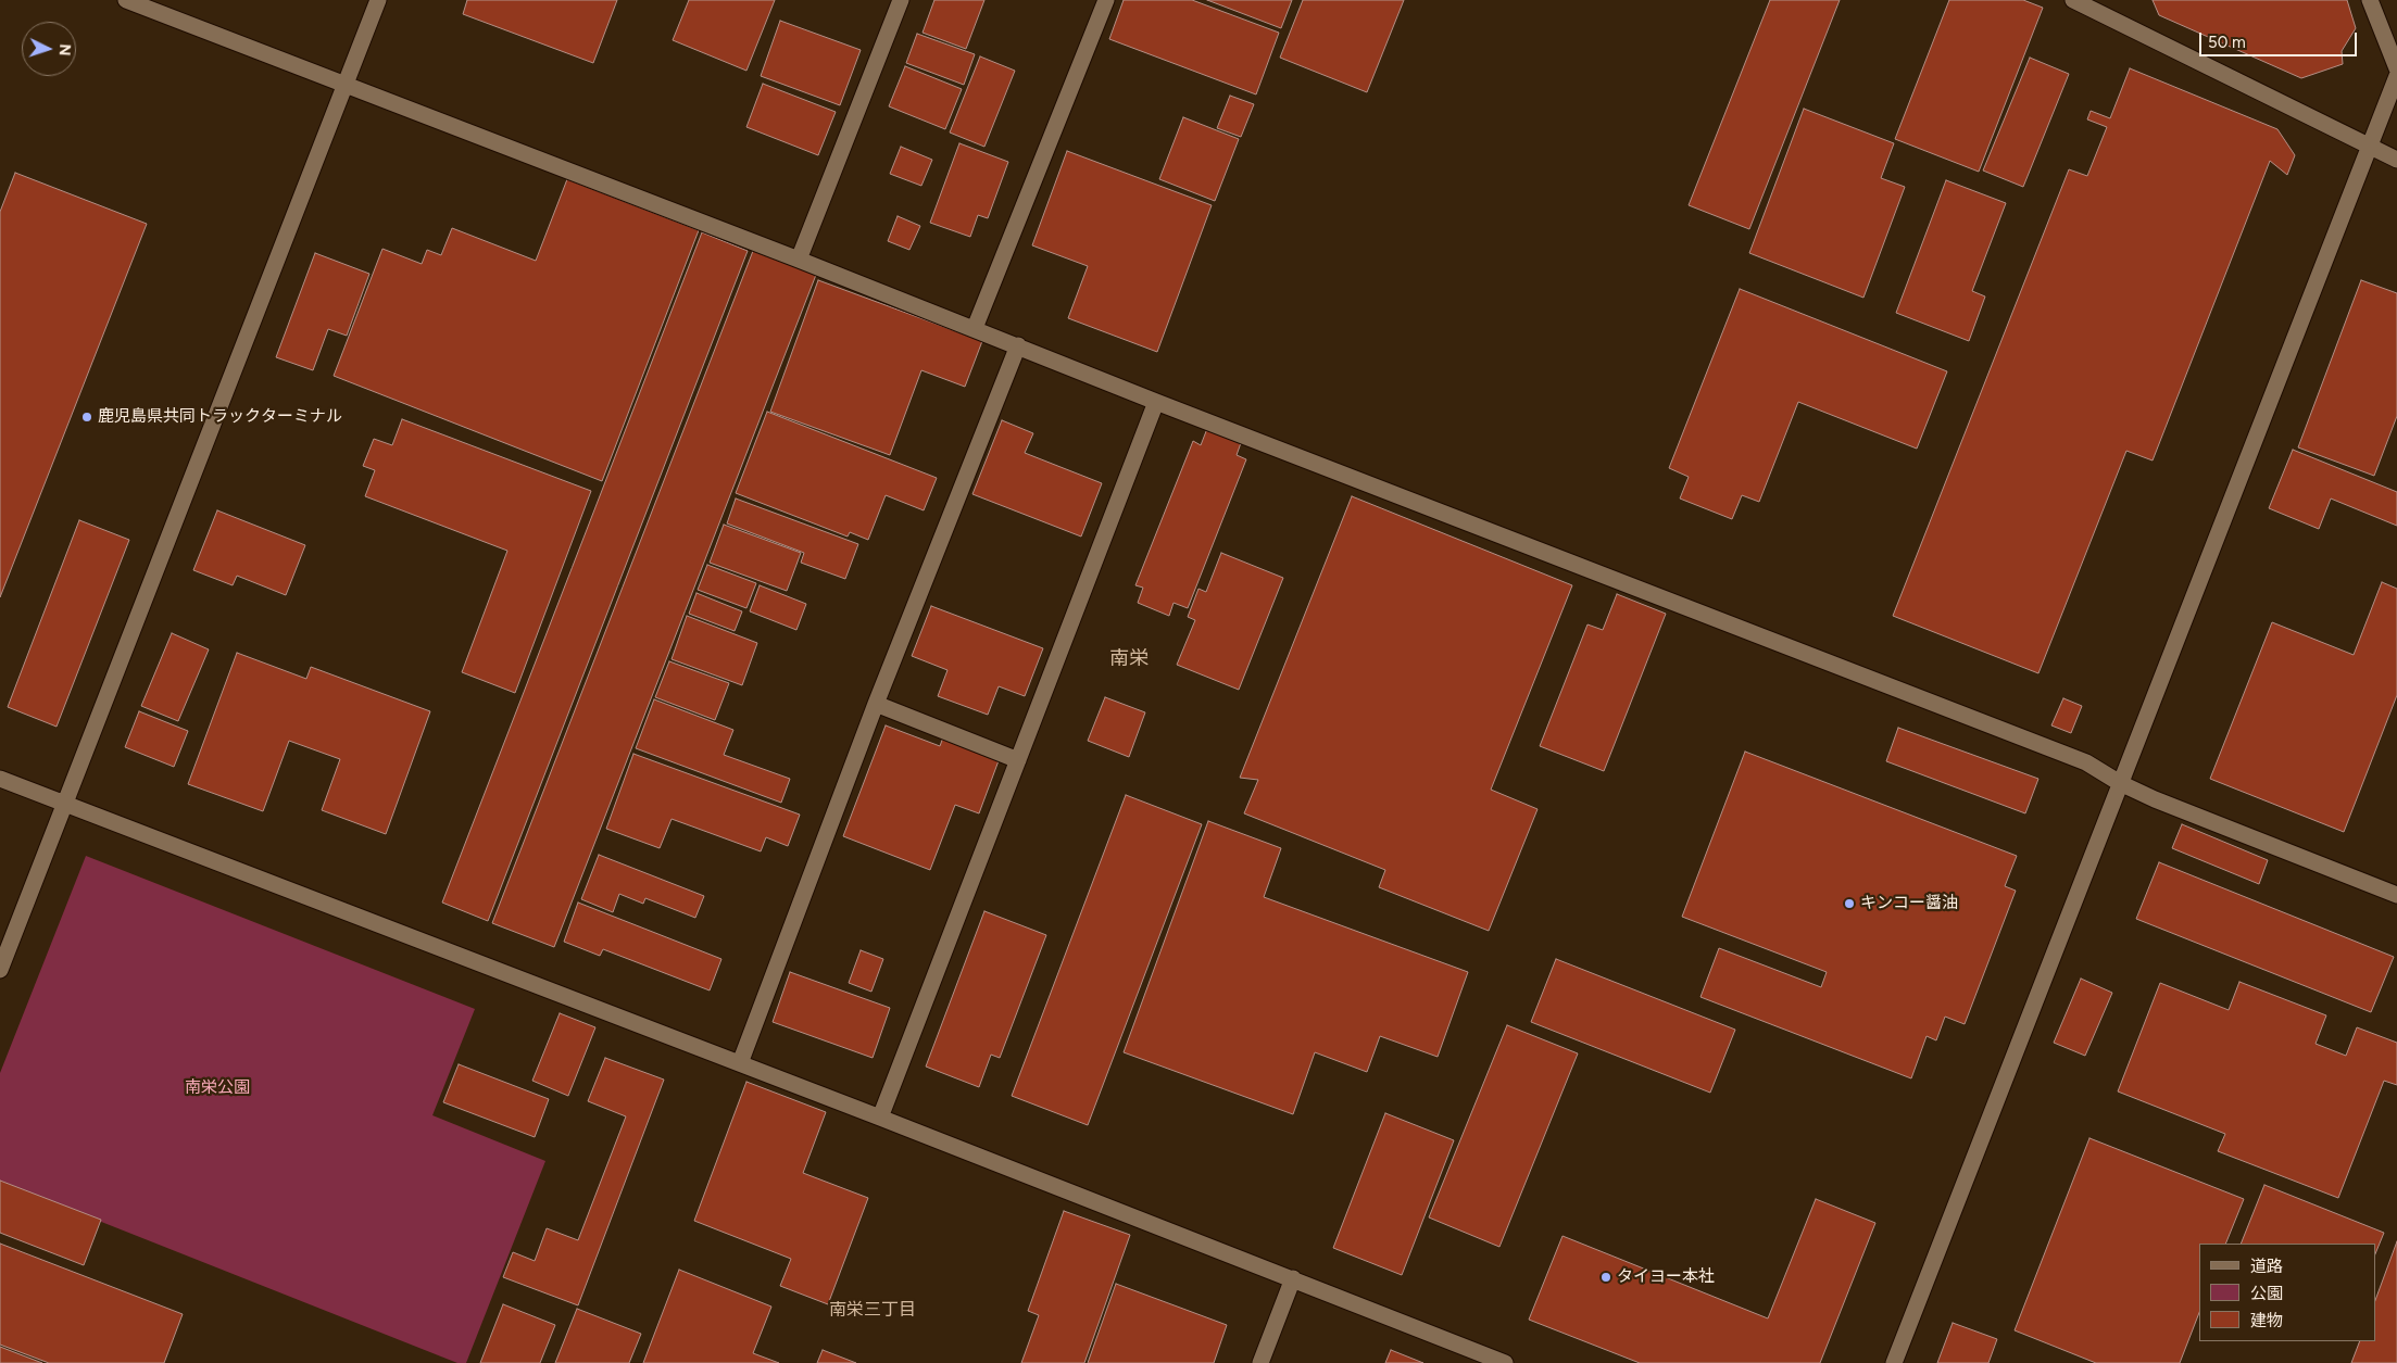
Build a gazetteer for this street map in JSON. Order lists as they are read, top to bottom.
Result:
{
  "districts": ["南栄", "南栄三丁目"],
  "parks": ["南栄公園"],
  "places": ["鹿児島県共同トラックターミナル", "キンコー醤油", "タイヨー本社"],
  "legend": ["道路", "公園", "建物"],
  "scale_bar": "50 m",
  "north": "right"
}
